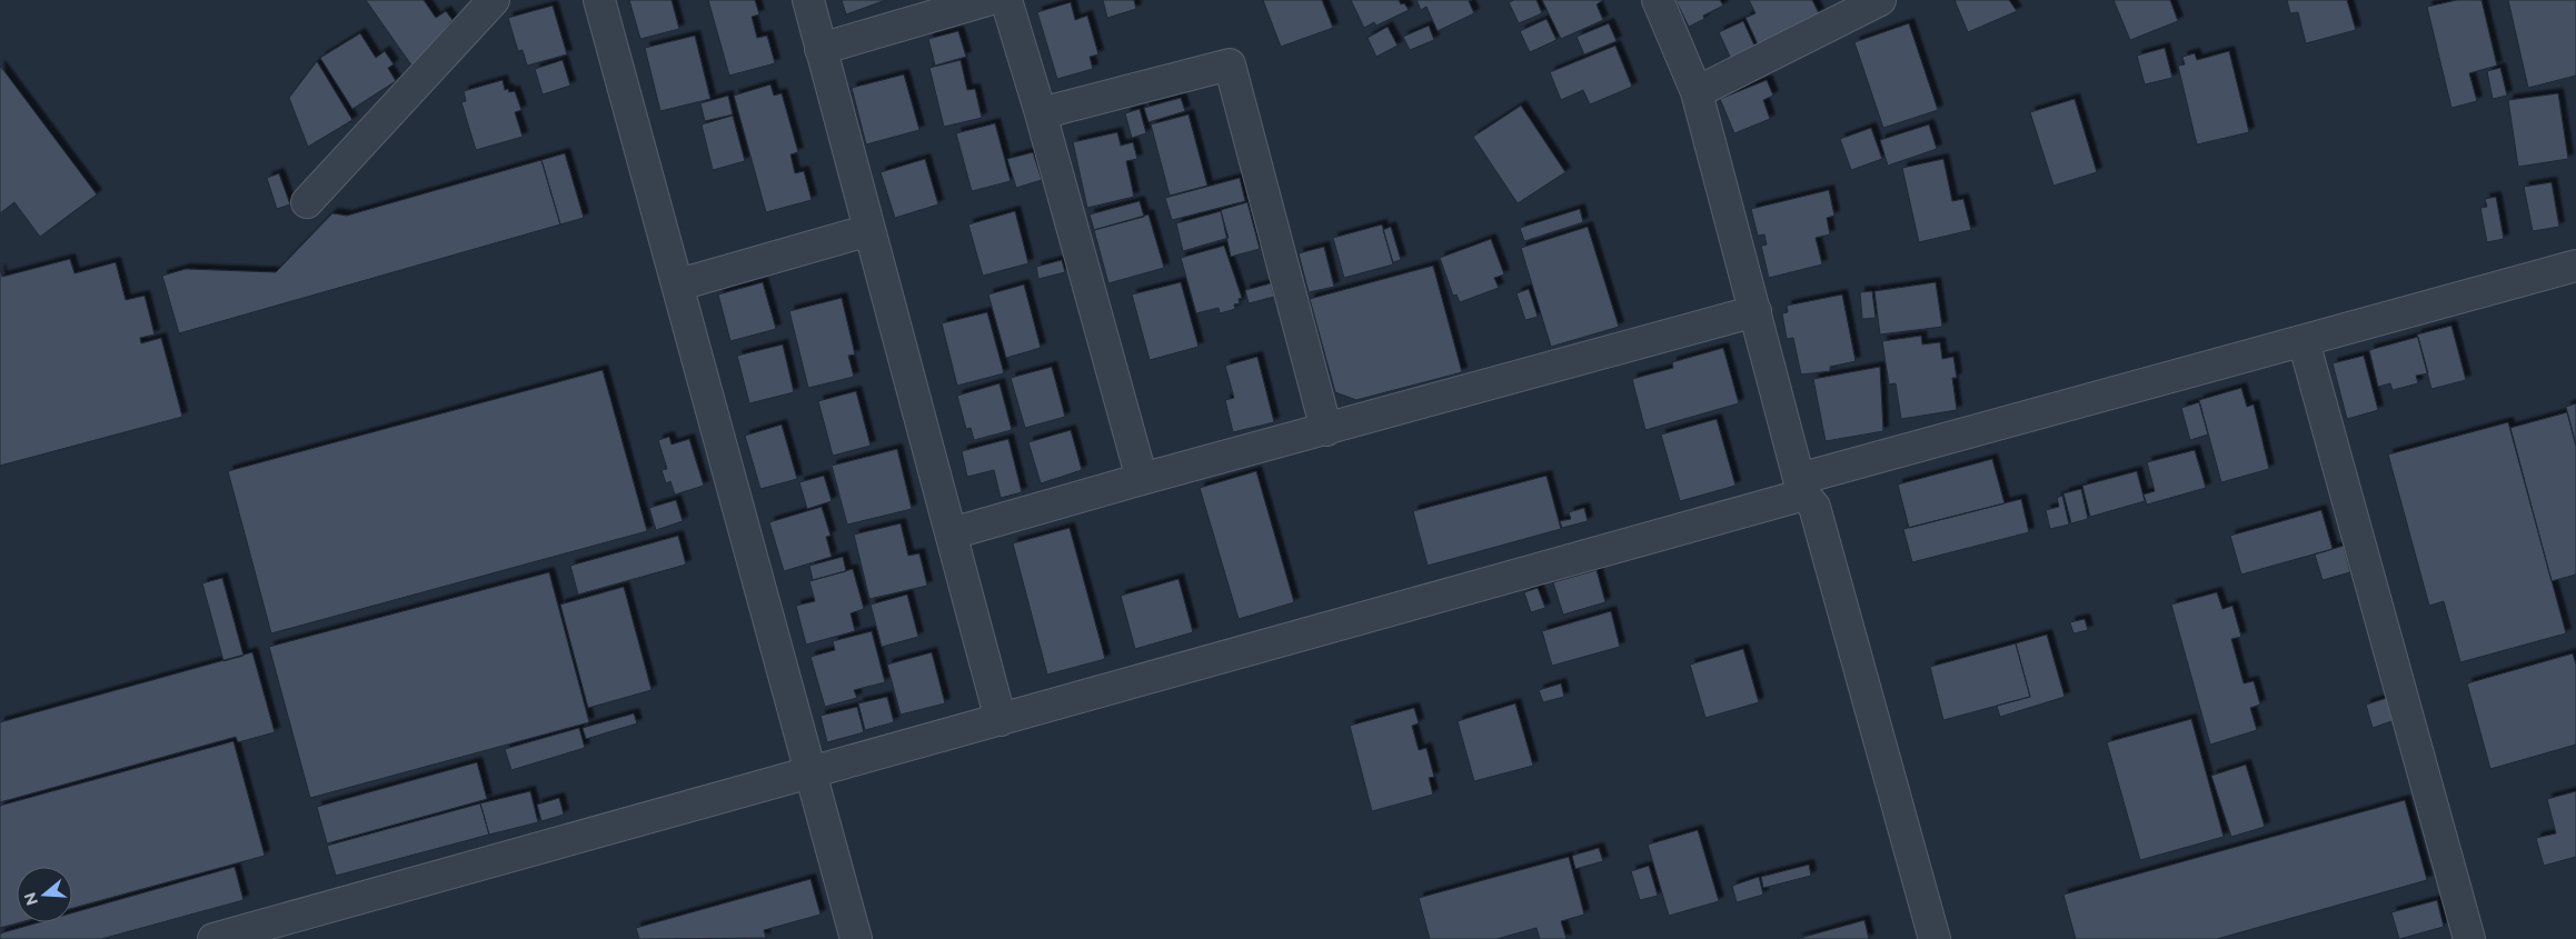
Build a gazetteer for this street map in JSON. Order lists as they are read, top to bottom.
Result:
{
  "north": "left"
}
